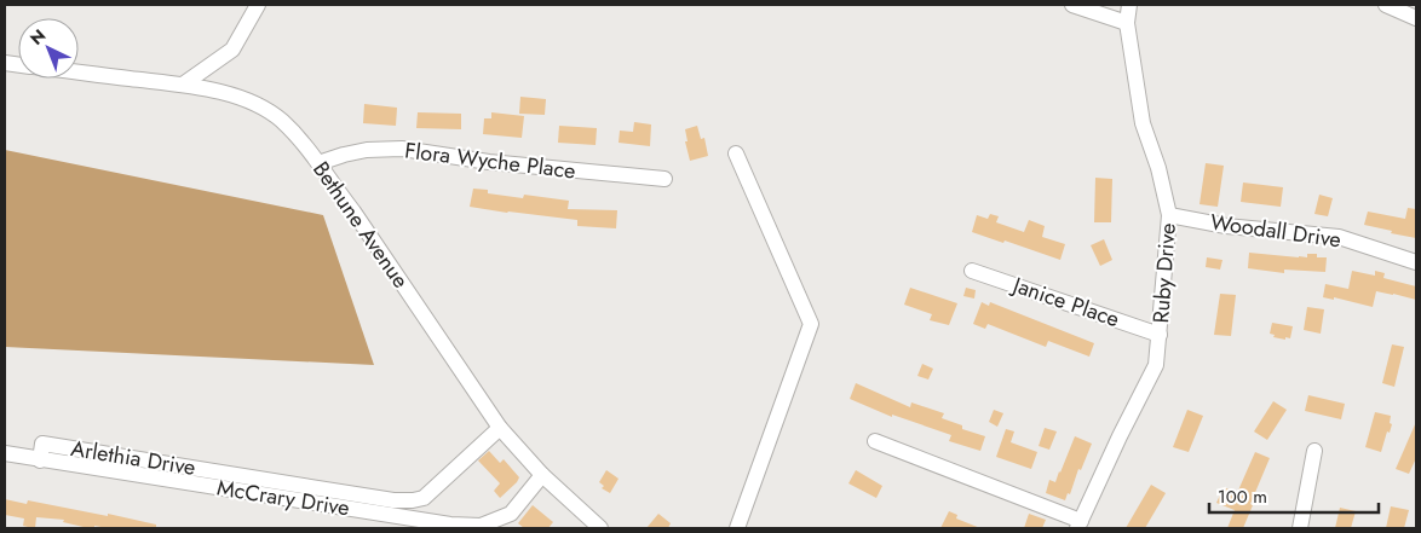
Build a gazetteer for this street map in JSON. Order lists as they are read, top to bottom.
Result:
{
  "streets": {
    "street": [
      "Flora Wyche Place",
      "Bethune Avenue",
      "Woodall Drive",
      "Ruby Drive",
      "Janice Place",
      "Arlethia Drive",
      "McCrary Drive"
    ]
  },
  "crossings": [
    ["Flora Wyche Place", "Bethune Avenue"],
    ["Bethune Avenue", "Arlethia Drive"],
    ["Bethune Avenue", "McCrary Drive"],
    ["Woodall Drive", "Ruby Drive"],
    ["Ruby Drive", "Janice Place"],
    ["Arlethia Drive", "McCrary Drive"]
  ],
  "scale_bar": "100 m",
  "north": "top left"
}
